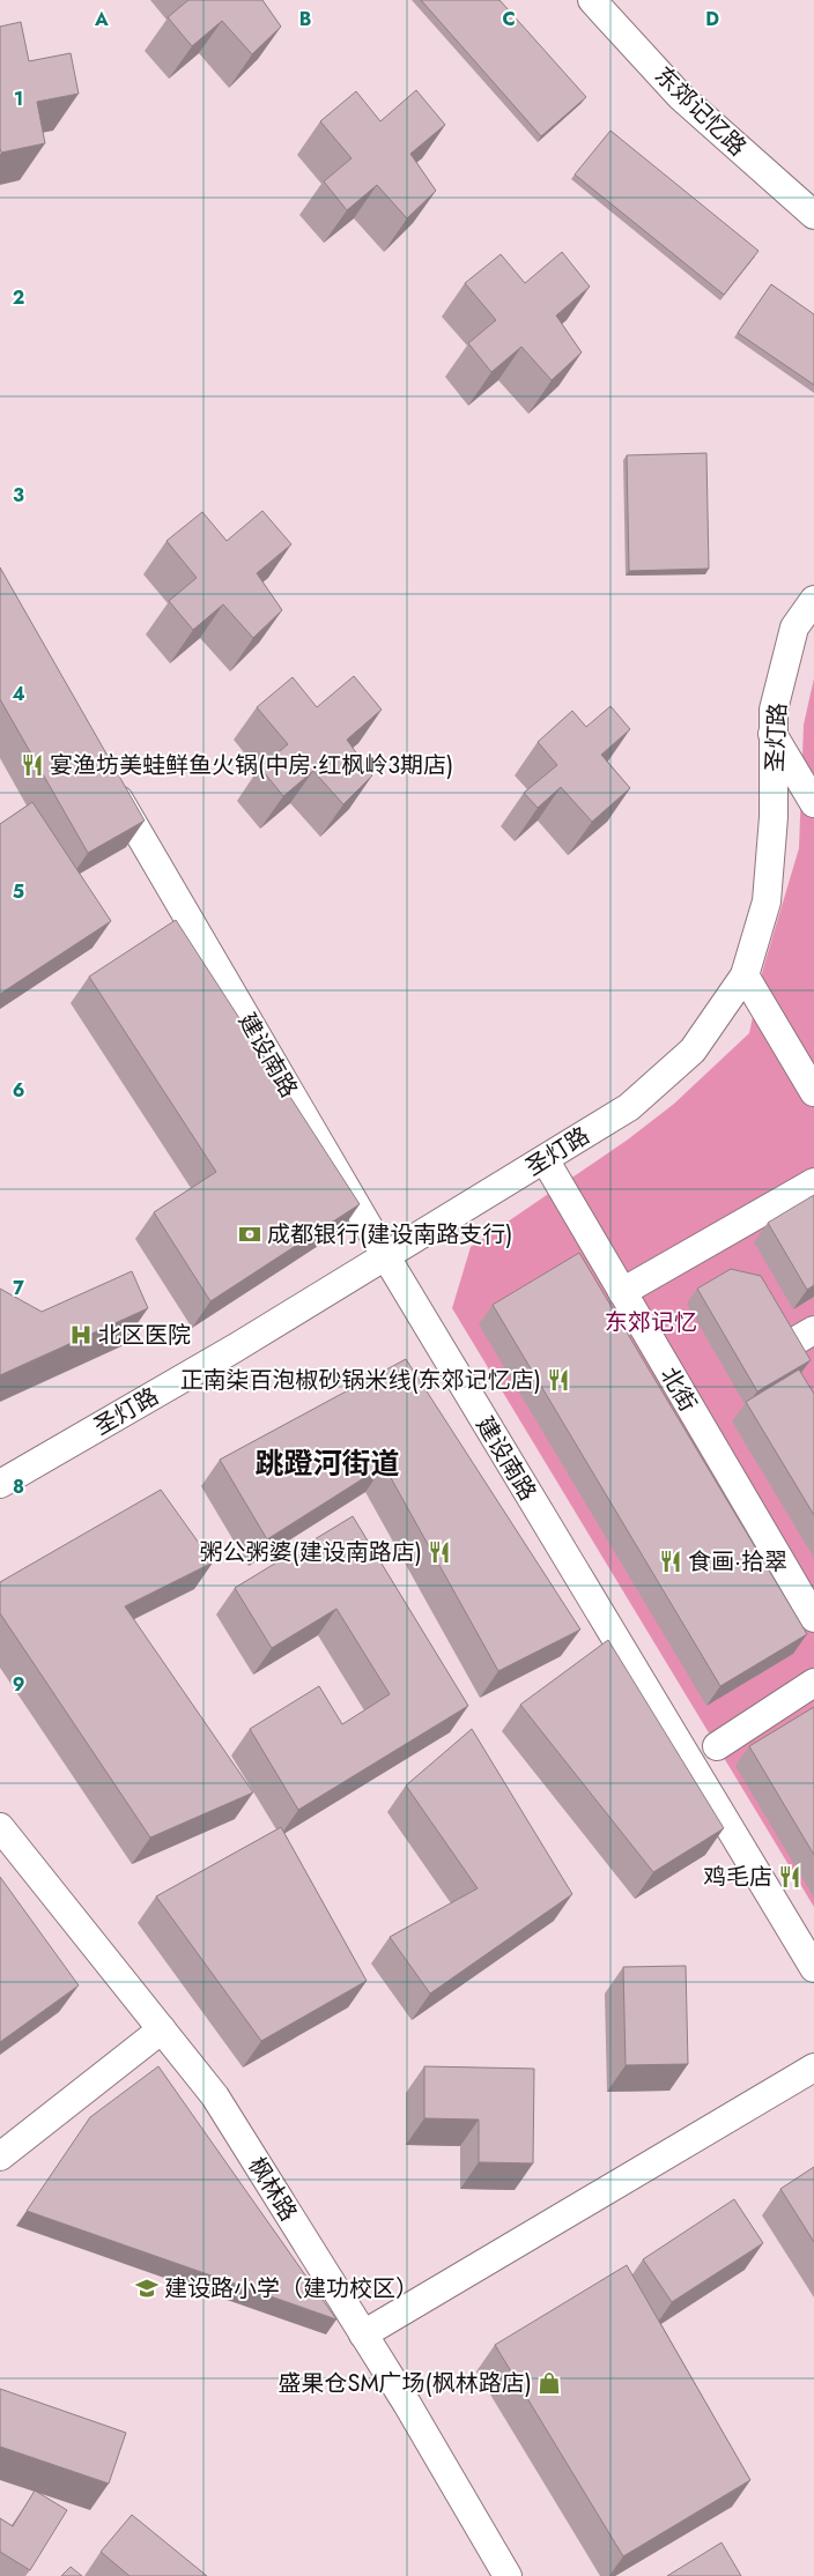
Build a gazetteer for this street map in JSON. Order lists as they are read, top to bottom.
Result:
{
  "streets": {
    "street": [
      "东郊记忆路",
      "圣灯路",
      "建设南路",
      "北街",
      "枫林路"
    ]
  },
  "crossings": [
    ["圣灯路", "建设南路"],
    ["圣灯路", "北街"]
  ],
  "districts": ["跳蹬河街道"],
  "parks": ["东郊记忆"],
  "places": {
    "restaurant": [
      "宴渔坊美蛙鲜鱼火锅(中房·红枫岭3期店)",
      "正南柒百泡椒砂锅米线(东郊记忆店)",
      "粥公粥婆(建设南路店)",
      "食画·拾翠",
      "鸡毛店"
    ],
    "bank": ["成都银行(建设南路支行)"],
    "hospital": ["北区医院"],
    "school or university": ["建设路小学（建功校区）"],
    "shop": ["盛果仓SM广场(枫林路店)"]
  },
  "grid": {
    "columns": [
      "A",
      "B",
      "C",
      "D"
    ],
    "rows": [
      "1",
      "2",
      "3",
      "4",
      "5",
      "6",
      "7",
      "8",
      "9"
    ]
  }
}
